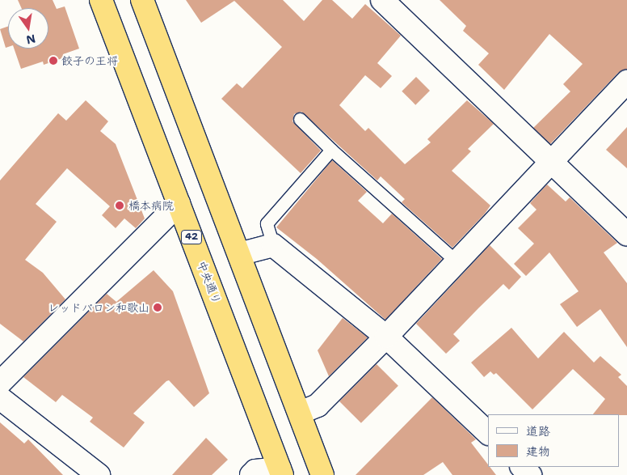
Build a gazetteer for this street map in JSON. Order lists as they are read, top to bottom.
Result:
{
  "streets": {
    "highway": ["42", "中央通り"]
  },
  "places": ["餃子の王将", "橋本病院", "レッドバロン和歌山"],
  "legend": ["道路", "建物"],
  "north": "bottom"
}
